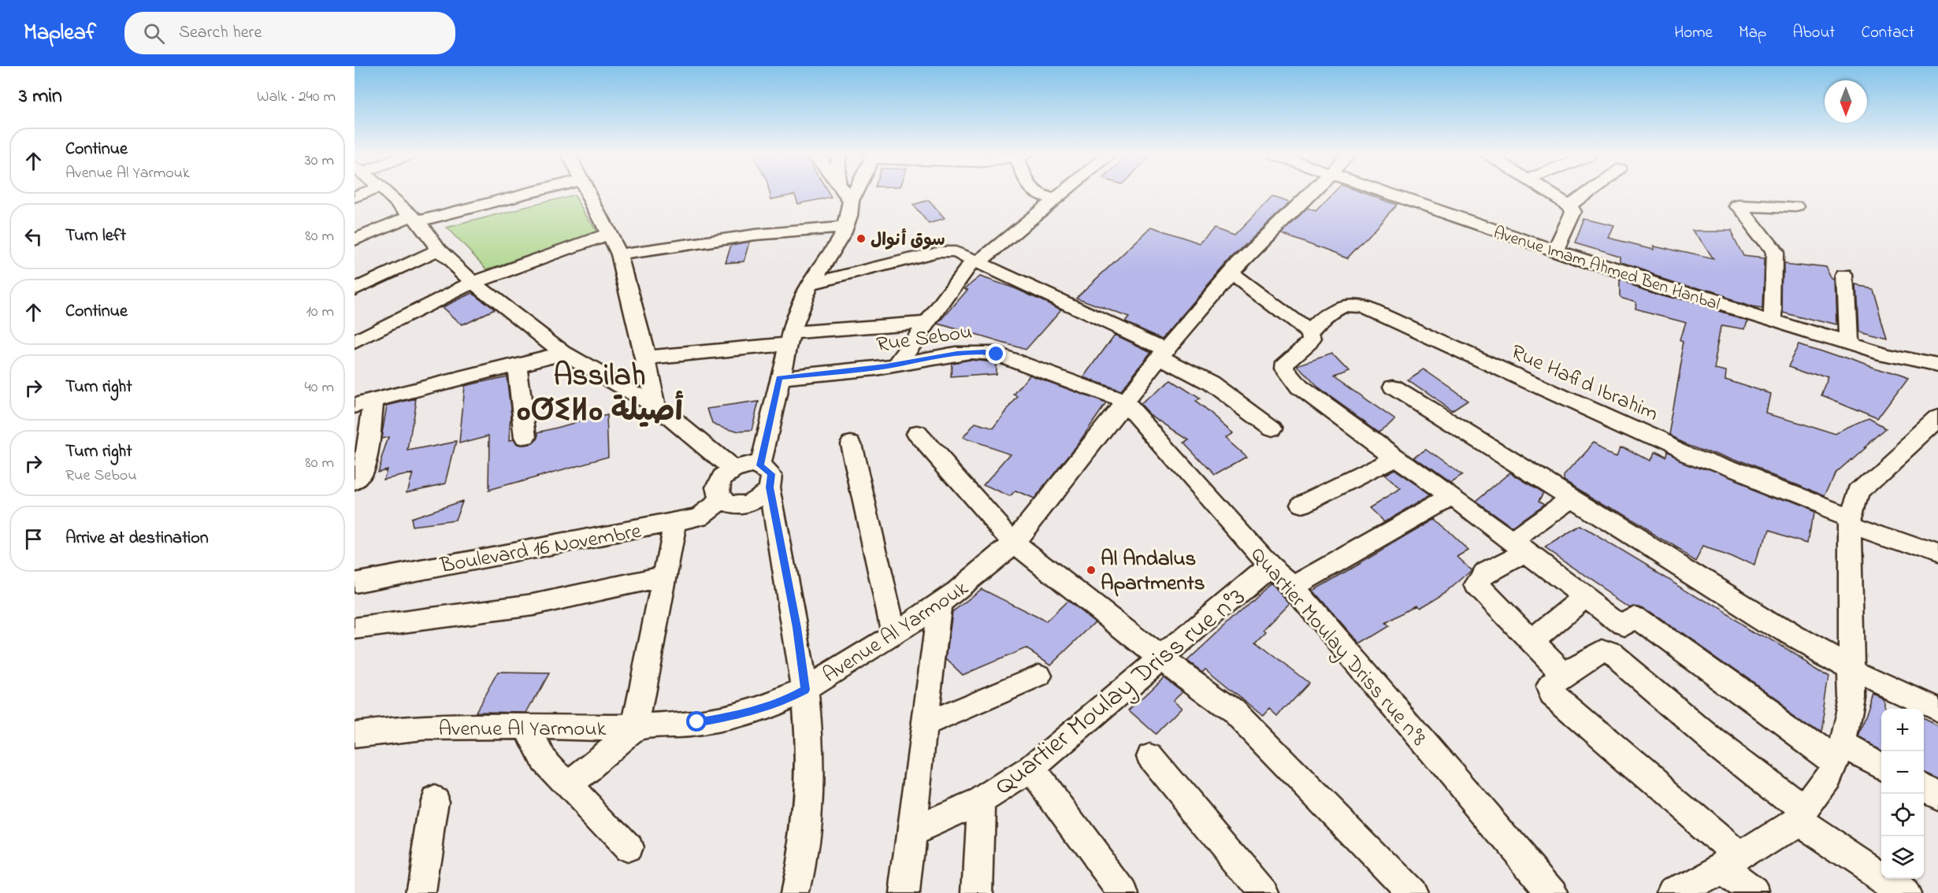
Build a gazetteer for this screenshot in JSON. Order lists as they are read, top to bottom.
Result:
{
  "streets": {
    "street": [
      "Avenue Imam Ahmed Ben Hanbal",
      "Rue Sebou",
      "Rue Hafid Ibrahim",
      "Boulevard 16 Novembre",
      "Avenue Al Yarmouk",
      "Quartier Moulay Driss rue n°8",
      "Quartier Moulay Driss rue n°3"
    ]
  },
  "crossings": [
    ["Rue Sebou", "Avenue Al Yarmouk"],
    ["Rue Sebou", "Quartier Moulay Driss rue n°8"],
    ["Avenue Al Yarmouk", "Quartier Moulay Driss rue n°8"],
    ["Quartier Moulay Driss rue n°8", "Quartier Moulay Driss rue n°3"]
  ],
  "districts": ["Assilah ⴰⵚⵉⵍⴰ أصيلة"],
  "places": ["سوق أنوال", "Al Andalus Apartments"],
  "north": "bottom",
  "page": {
    "header": "Mapleaf",
    "search": "Search here",
    "nav": [
      "Home",
      "Map",
      "About",
      "Contact"
    ],
    "heading": ["3 min", "Walk · 240 m"],
    "list": [
      ["Continue", "Avenue Al Yarmouk", "30 m"],
      ["Turn left", "80 m"],
      ["Continue", "10 m"],
      ["Turn right", "40 m"],
      ["Turn right", "Rue Sebou", "80 m"],
      "Arrive at destination"
    ],
    "map_buttons": ["+", "−"]
  }
}
